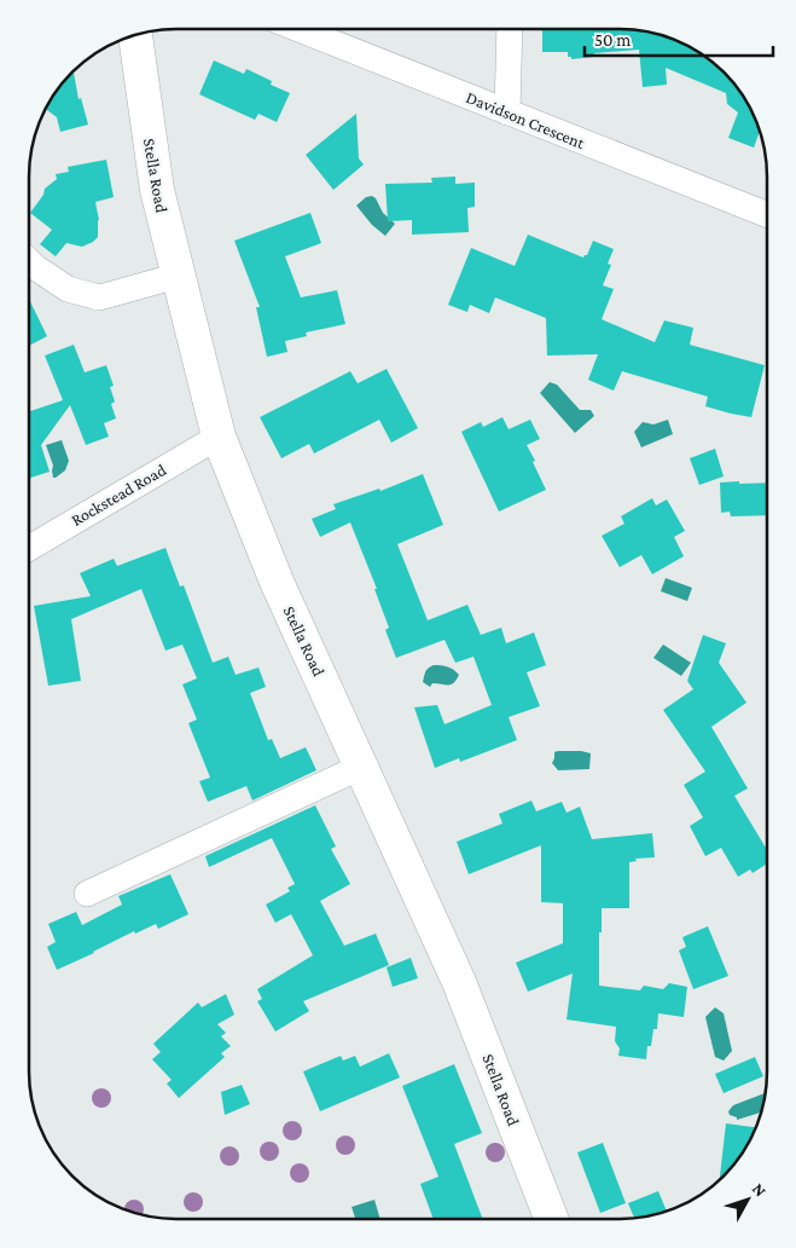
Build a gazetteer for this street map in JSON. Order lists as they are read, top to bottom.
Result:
{
  "streets": {
    "main road": ["Stella Road"],
    "street": ["Davidson Crescent", "Rockstead Road"]
  },
  "crossings": [
    ["Stella Road", "Rockstead Road"]
  ],
  "scale_bar": "50 m",
  "north": "top right"
}
